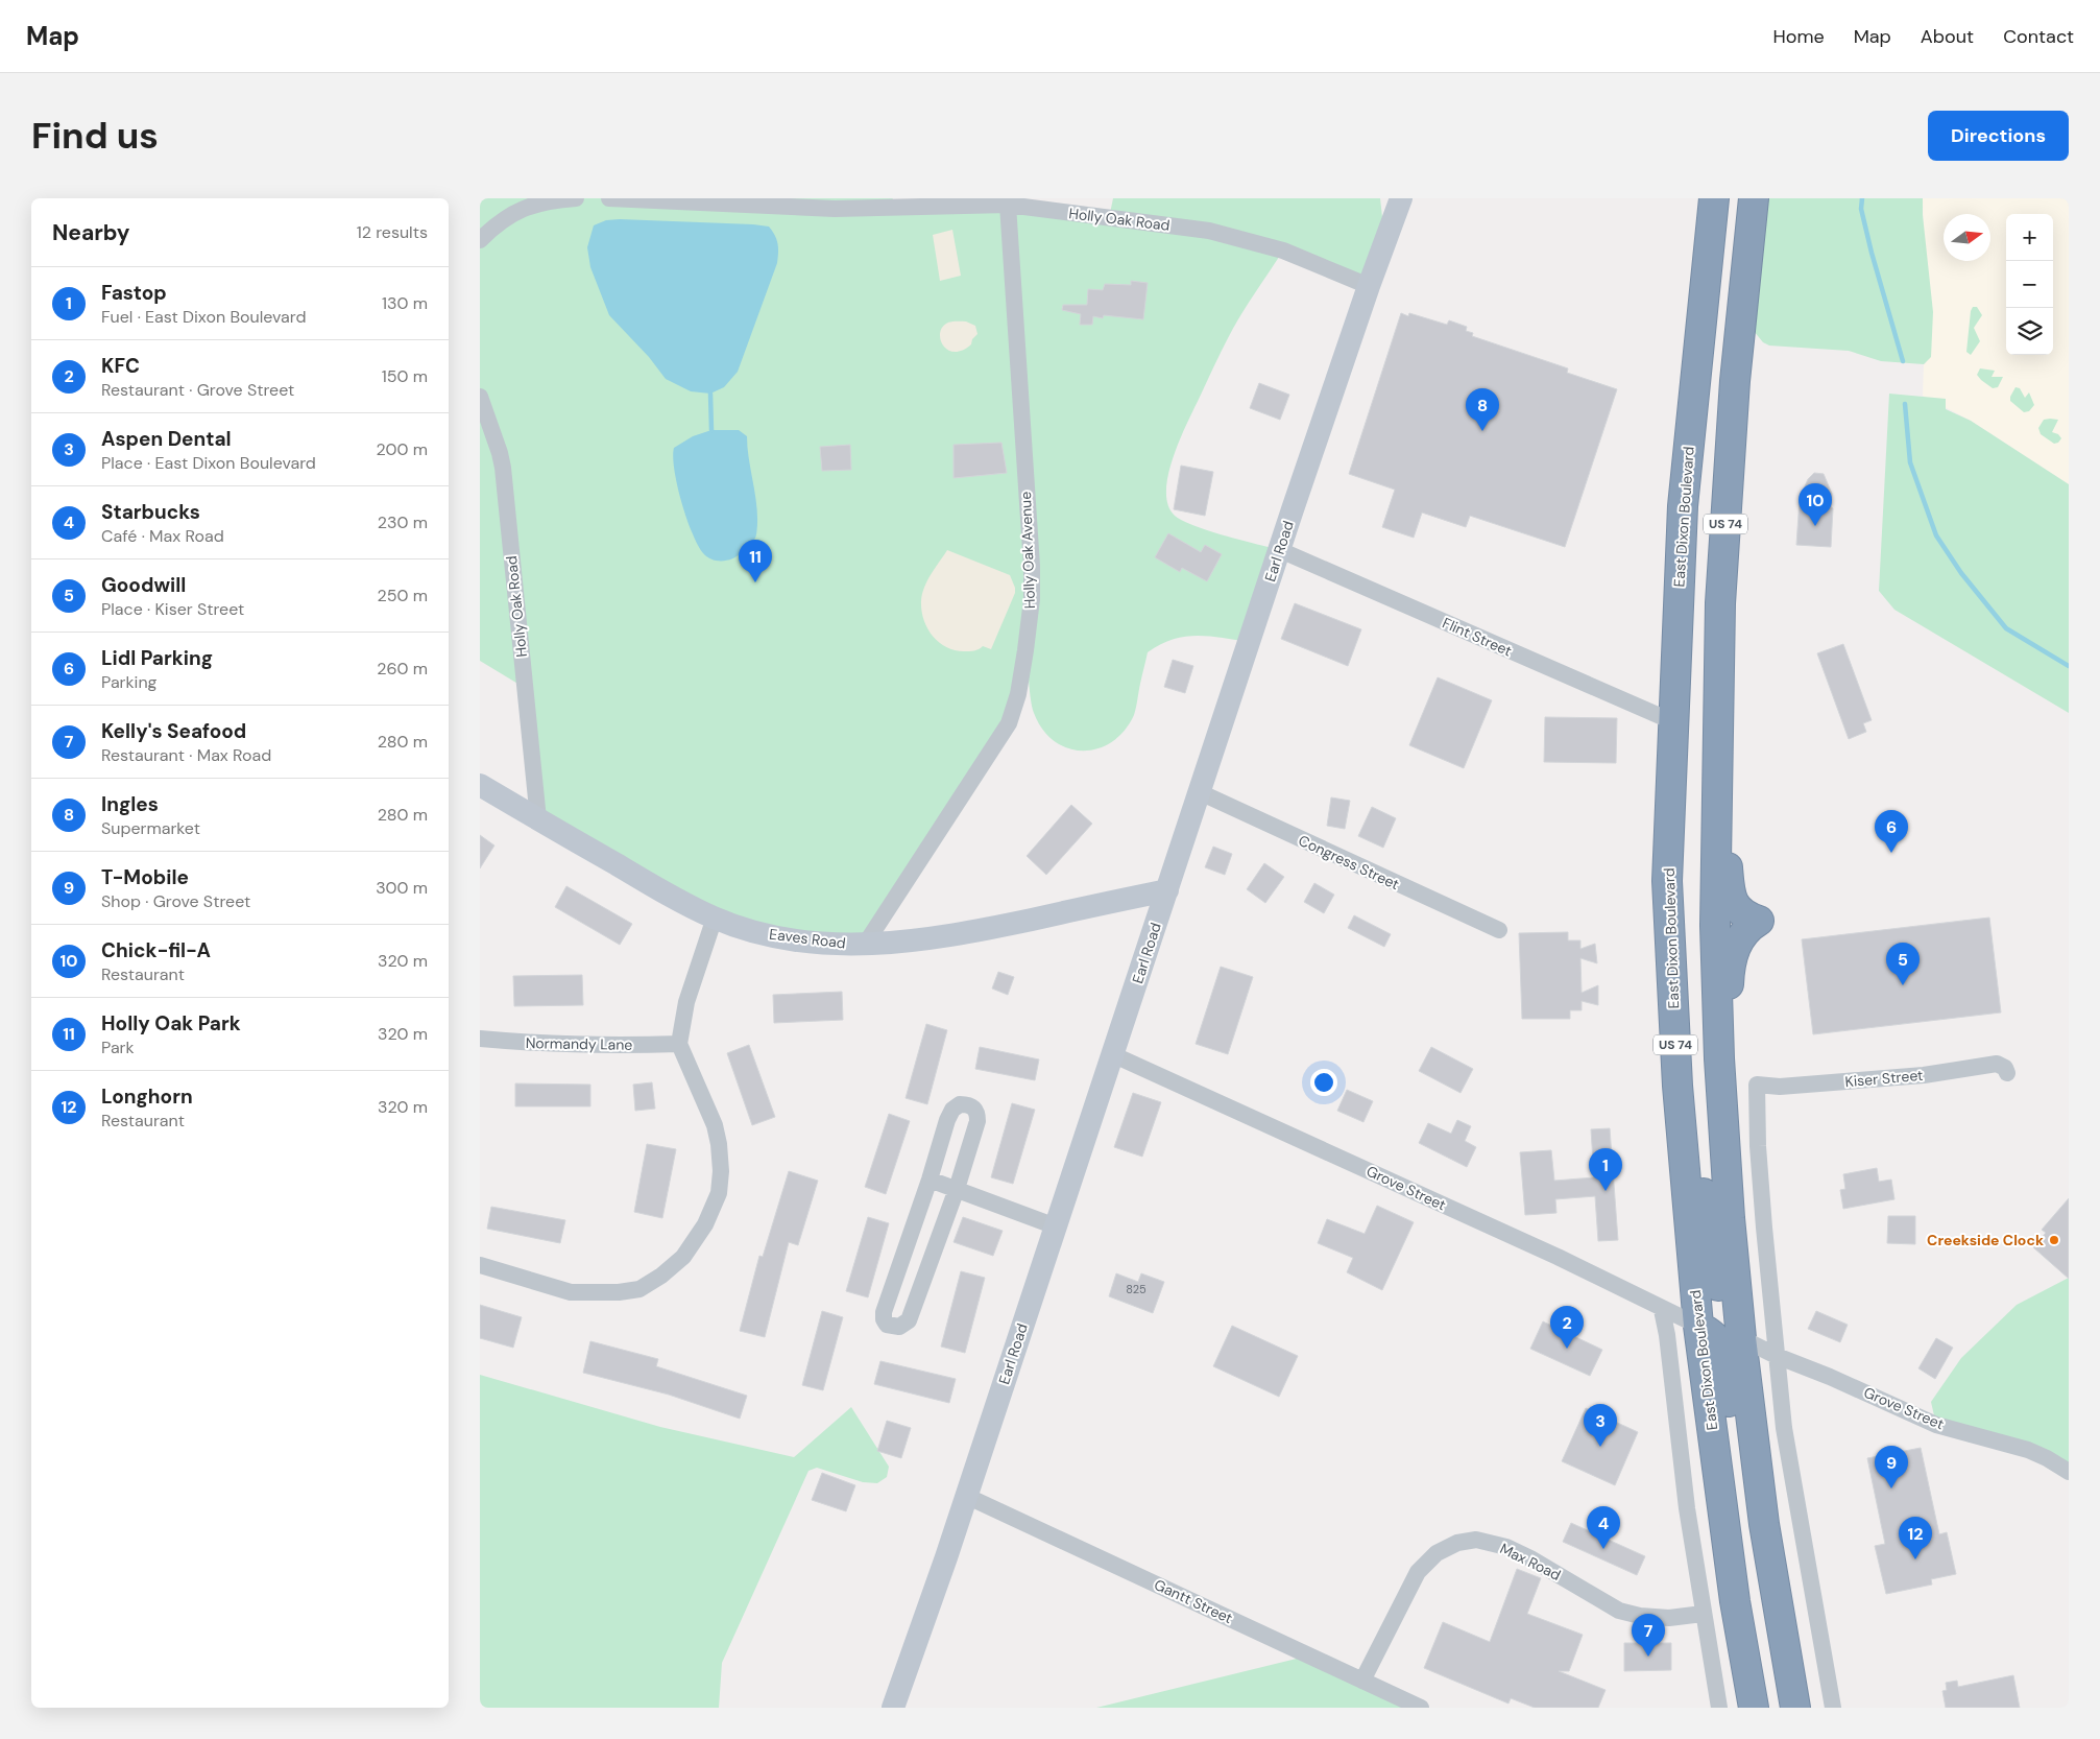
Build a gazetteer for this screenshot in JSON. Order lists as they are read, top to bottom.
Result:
{
  "streets": {
    "highway": ["East Dixon Boulevard", "US 74"],
    "main road": ["Earl Road", "Eaves Road"],
    "street": [
      "Holly Oak Road",
      "Holly Oak Avenue",
      "Flint Street",
      "Congress Street",
      "Normandy Lane",
      "Kiser Street",
      "Grove Street",
      "Max Road",
      "Gantt Street"
    ]
  },
  "crossings": [
    ["Holly Oak Road", "Holly Oak Avenue"],
    ["Holly Oak Road", "Earl Road"],
    ["Holly Oak Road", "Eaves Road"],
    ["East Dixon Boulevard", "Flint Street"],
    ["East Dixon Boulevard", "Grove Street"],
    ["US 74", "Grove Street"],
    ["Holly Oak Avenue", "Eaves Road"],
    ["Earl Road", "Flint Street"],
    ["Earl Road", "Congress Street"],
    ["Earl Road", "Eaves Road"],
    ["Earl Road", "Grove Street"],
    ["Earl Road", "Gantt Street"],
    ["Kiser Street", "Grove Street"],
    ["Max Road", "Gantt Street"]
  ],
  "places": ["Creekside Clock"],
  "house_numbers": ["825"],
  "north": "right",
  "page": {
    "header": "Map",
    "nav": [
      "Home",
      "Map",
      "About",
      "Contact"
    ],
    "buttons": "Directions",
    "title": "Find us",
    "heading": ["Nearby", "12 results"],
    "map_buttons": ["+", "−"],
    "list": [
      {
        "mark": "1",
        "name": "Fastop",
        "note": "Fuel · East Dixon Boulevard",
        "value": "130 m"
      },
      {
        "mark": "2",
        "name": "KFC",
        "note": "Restaurant · Grove Street",
        "value": "150 m"
      },
      {
        "mark": "3",
        "name": "Aspen Dental",
        "note": "Place · East Dixon Boulevard",
        "value": "200 m"
      },
      {
        "mark": "4",
        "name": "Starbucks",
        "note": "Café · Max Road",
        "value": "230 m"
      },
      {
        "mark": "5",
        "name": "Goodwill",
        "note": "Place · Kiser Street",
        "value": "250 m"
      },
      {
        "mark": "6",
        "name": "Lidl Parking",
        "note": "Parking",
        "value": "260 m"
      },
      {
        "mark": "7",
        "name": "Kelly's Seafood",
        "note": "Restaurant · Max Road",
        "value": "280 m"
      },
      {
        "mark": "8",
        "name": "Ingles",
        "note": "Supermarket",
        "value": "280 m"
      },
      {
        "mark": "9",
        "name": "T-Mobile",
        "note": "Shop · Grove Street",
        "value": "300 m"
      },
      {
        "mark": "10",
        "name": "Chick-fil-A",
        "note": "Restaurant",
        "value": "320 m"
      },
      {
        "mark": "11",
        "name": "Holly Oak Park",
        "note": "Park",
        "value": "320 m"
      },
      {
        "mark": "12",
        "name": "Longhorn",
        "note": "Restaurant",
        "value": "320 m"
      }
    ],
    "pins": [
      "8",
      "10",
      "11",
      "6",
      "5",
      "1",
      "2",
      "3",
      "9",
      "4",
      "12",
      "7"
    ]
  }
}
